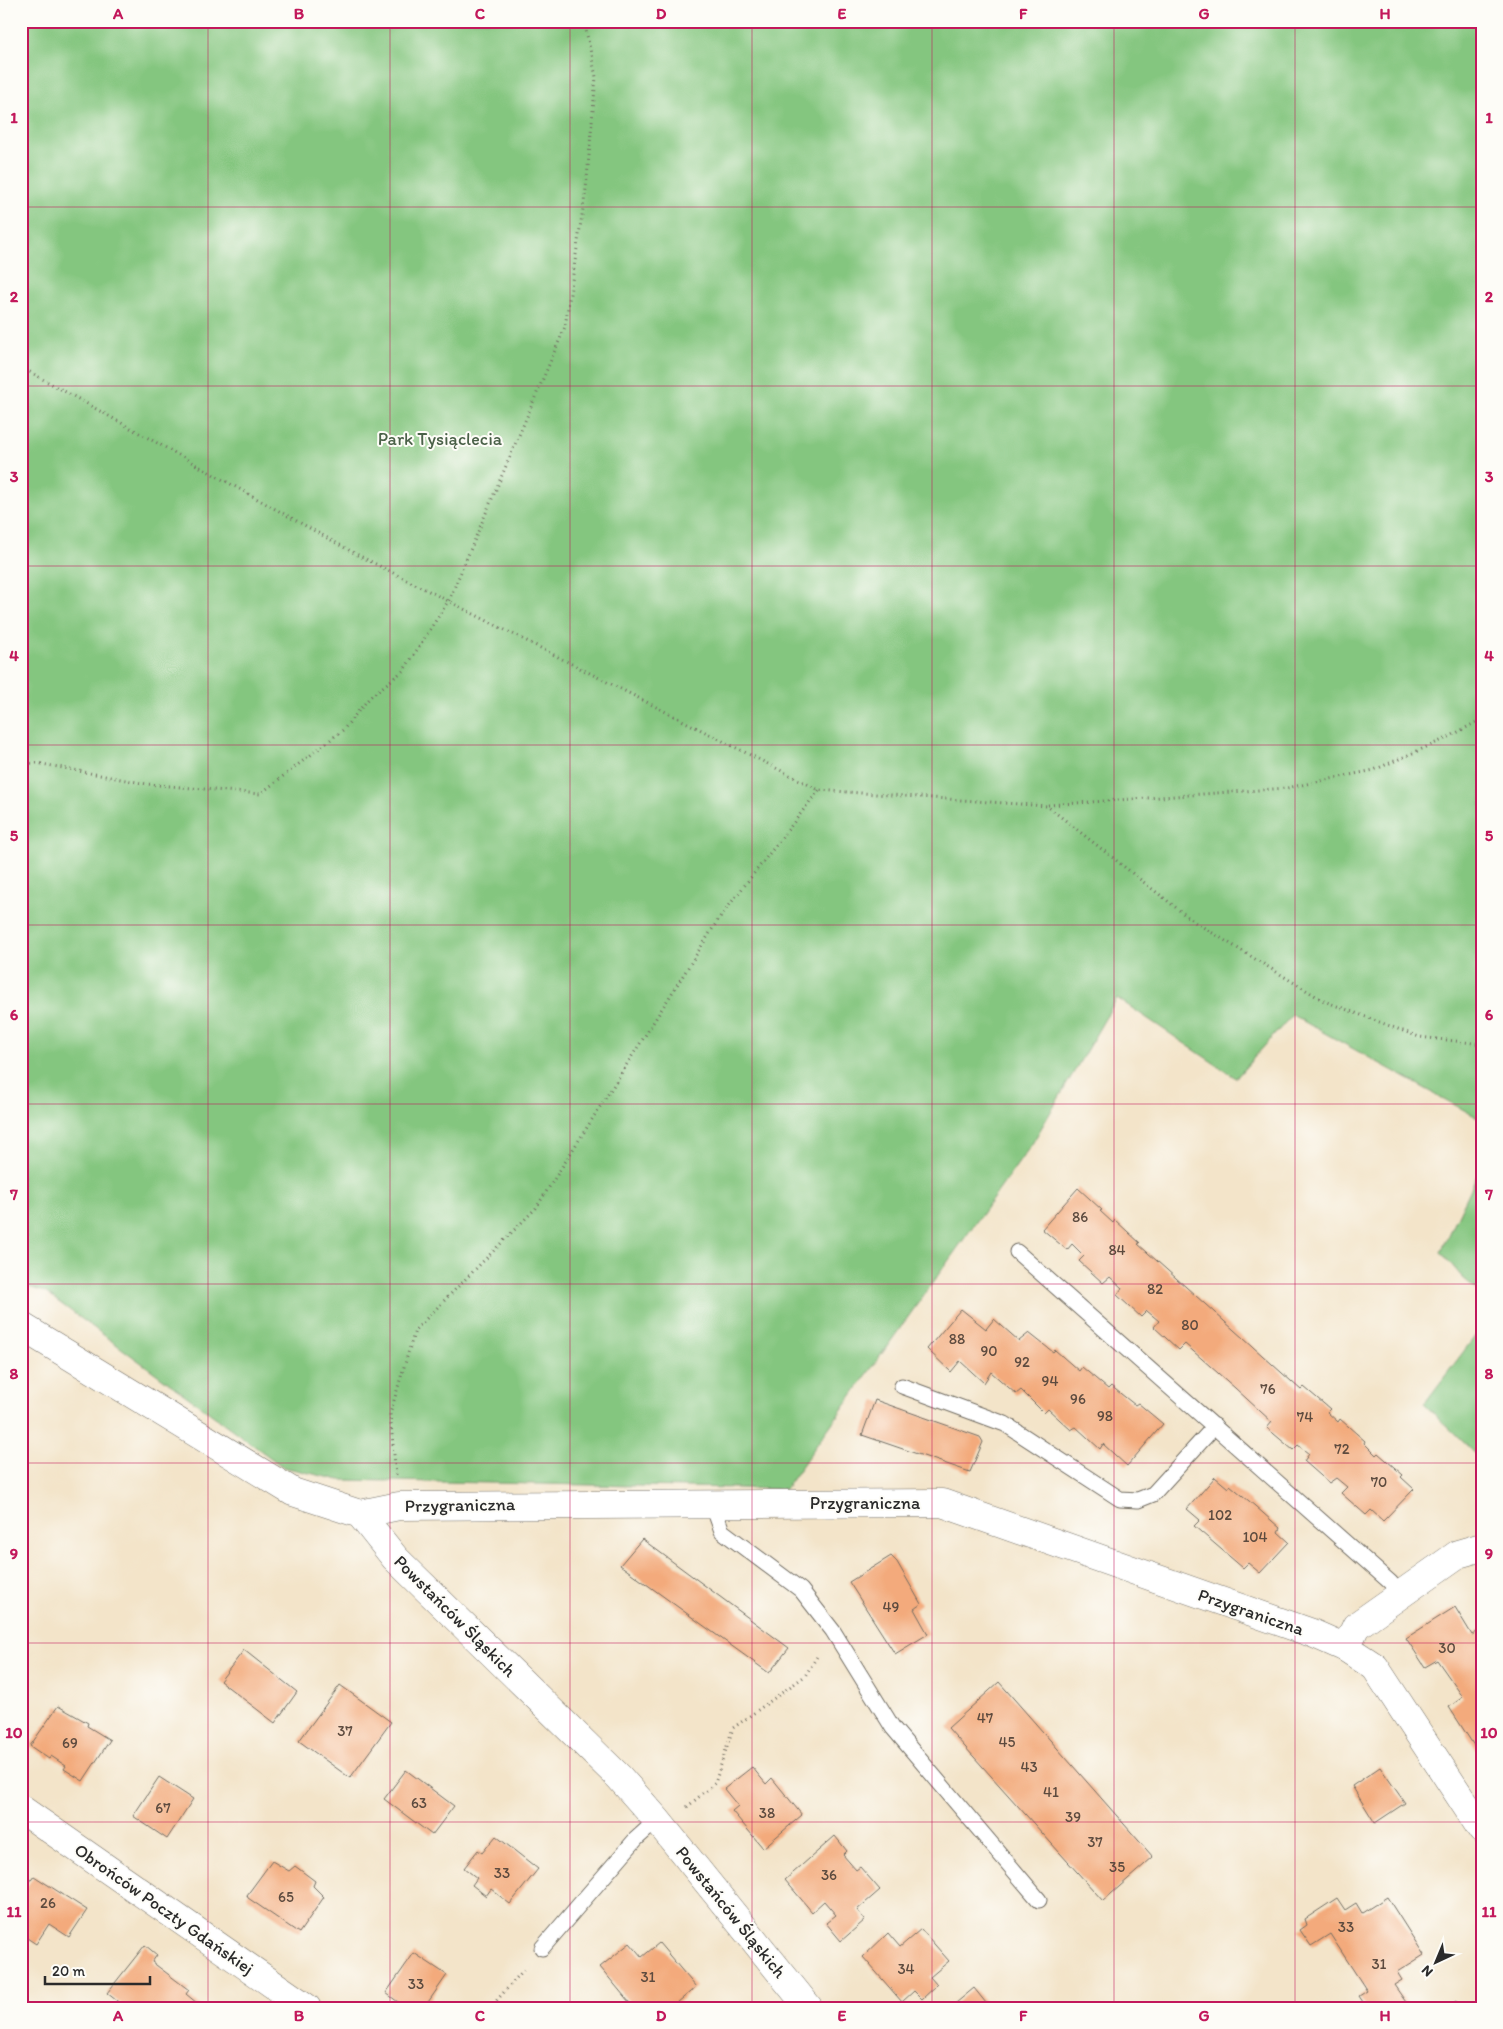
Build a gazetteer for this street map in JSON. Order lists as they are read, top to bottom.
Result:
{
  "streets": {
    "street": ["Przygraniczna", "Powstańców Śląskich", "Obrońców Poczty Gdańskiej"]
  },
  "crossings": [
    ["Przygraniczna", "Powstańców Śląskich"]
  ],
  "parks": ["Park Tysiąclecia"],
  "house_numbers": [
    "86",
    "84",
    "82",
    "80",
    "88",
    "90",
    "92",
    "94",
    "76",
    "96",
    "98",
    "74",
    "72",
    "70",
    "102",
    "104",
    "49",
    "30",
    "47",
    "37",
    "45",
    "69",
    "43",
    "41",
    "63",
    "67",
    "38",
    "39",
    "37",
    "35",
    "33",
    "36",
    "65",
    "26",
    "33",
    "31",
    "34",
    "31",
    "33"
  ],
  "scale_bar": "20 m",
  "north": "bottom left",
  "grid": {
    "columns": [
      "A",
      "B",
      "C",
      "D",
      "E",
      "F",
      "G",
      "H"
    ],
    "rows": [
      "1",
      "2",
      "3",
      "4",
      "5",
      "6",
      "7",
      "8",
      "9",
      "10",
      "11"
    ]
  }
}
